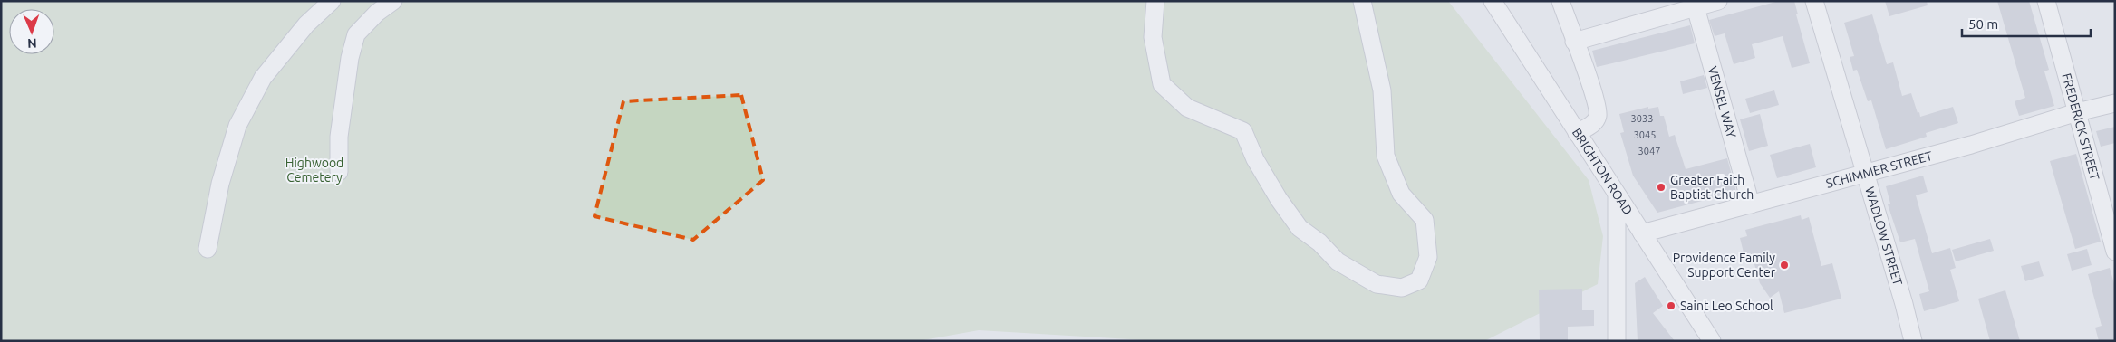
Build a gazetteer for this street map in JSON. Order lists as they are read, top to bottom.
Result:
{
  "streets": {
    "street": [
      "VENSEL WAY",
      "FREDERICK STREET",
      "SCHIMMER STREET",
      "BRIGHTON ROAD",
      "WADLOW STREET"
    ]
  },
  "crossings": [
    ["VENSEL WAY", "SCHIMMER STREET"],
    ["FREDERICK STREET", "SCHIMMER STREET"],
    ["SCHIMMER STREET", "BRIGHTON ROAD"],
    ["SCHIMMER STREET", "WADLOW STREET"]
  ],
  "parks": ["Highwood Cemetery"],
  "places": ["Greater Faith Baptist Church", "Providence Family Support Center", "Saint Leo School"],
  "house_numbers": ["3033", "3045", "3047"],
  "scale_bar": "50 m",
  "north": "bottom"
}
